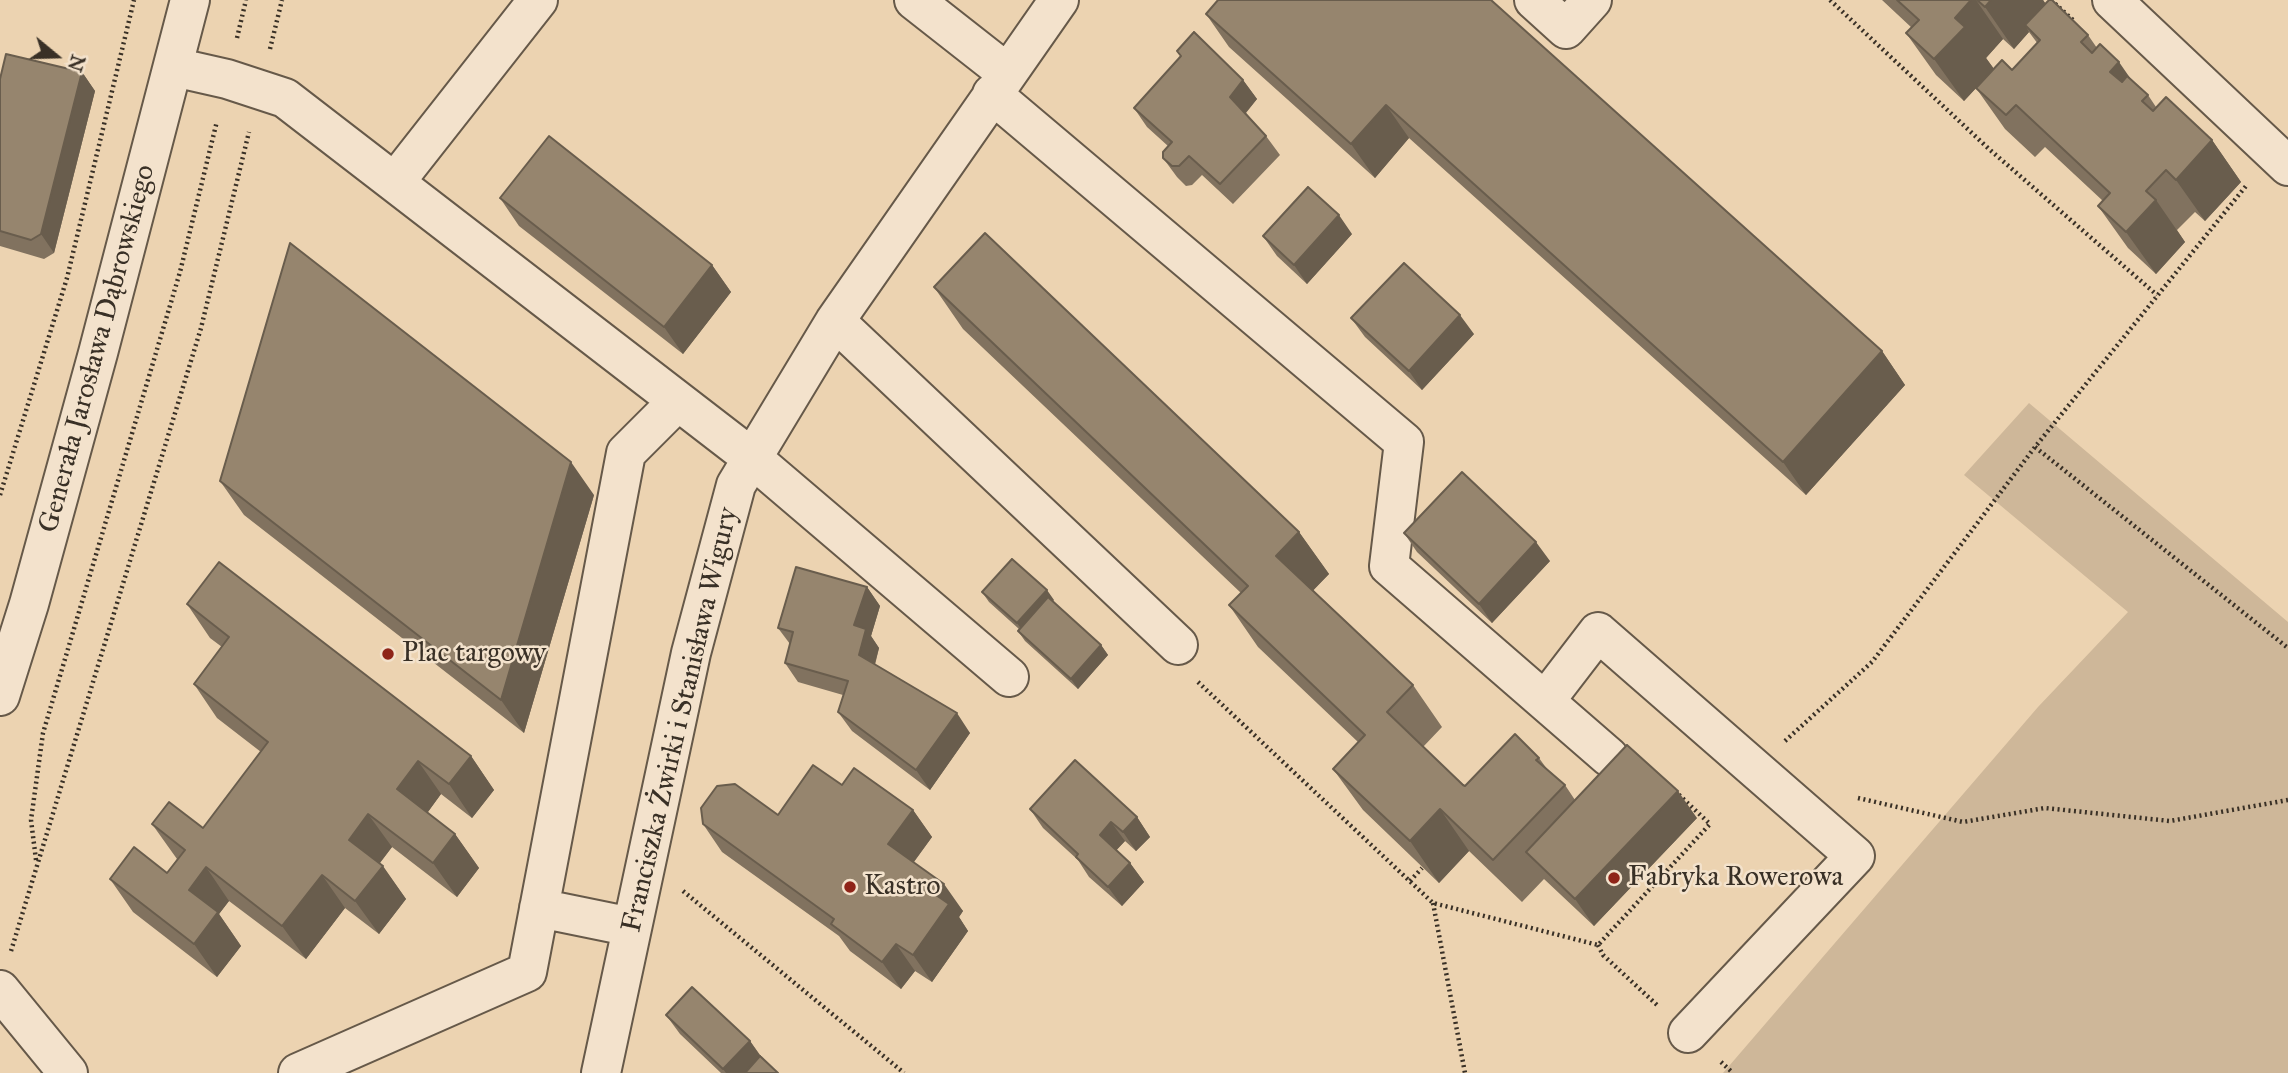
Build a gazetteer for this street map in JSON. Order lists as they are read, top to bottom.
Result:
{
  "streets": {
    "street": ["Generała Jarosława Dąbrowskiego", "Franciszka Żwirki i Stanisława Wigury"]
  },
  "places": ["Plac targowy", "Fabryka Rowerowa", "Kastro"],
  "north": "right"
}
